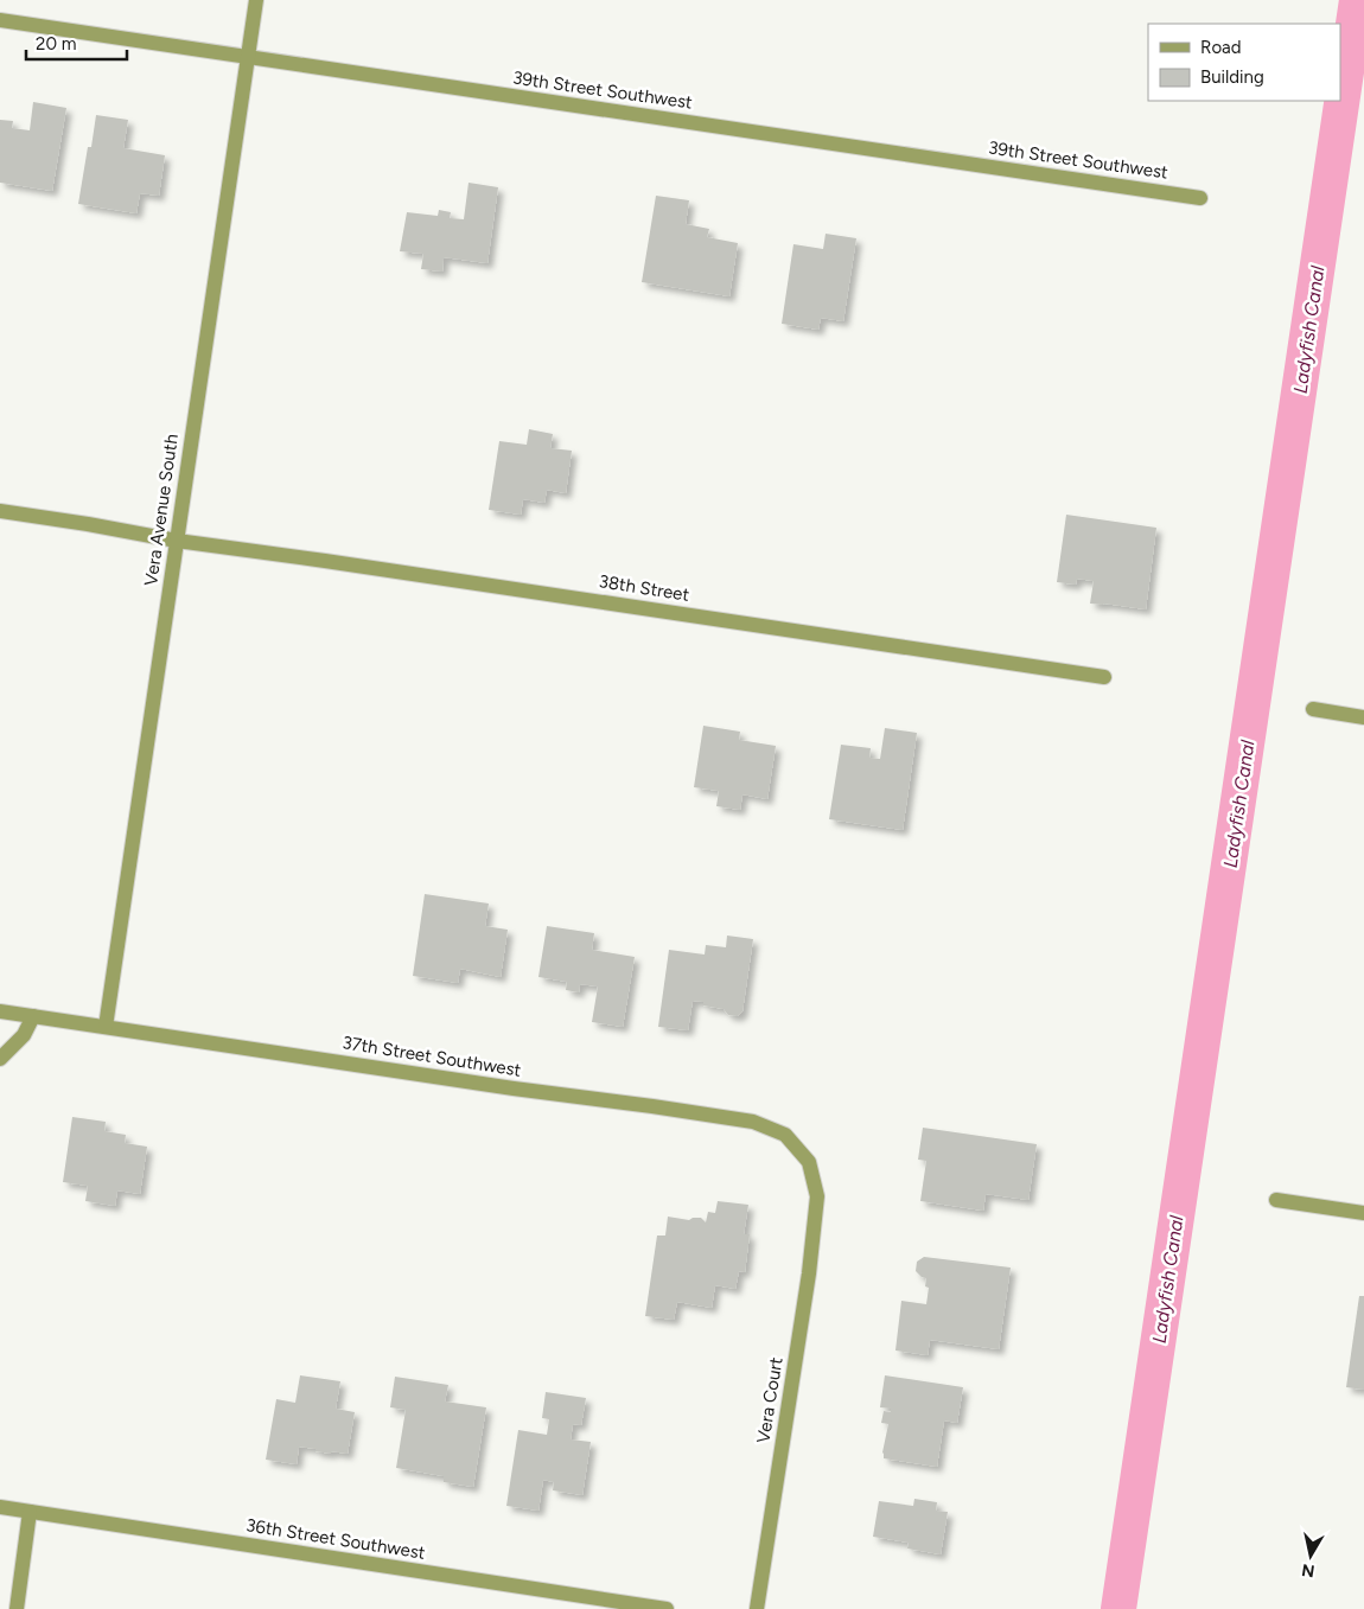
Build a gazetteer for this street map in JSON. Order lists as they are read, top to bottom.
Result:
{
  "streets": {
    "street": [
      "39th Street Southwest",
      "Vera Avenue South",
      "38th Street",
      "37th Street Southwest",
      "Vera Court",
      "36th Street Southwest"
    ]
  },
  "crossings": [
    ["39th Street Southwest", "Vera Avenue South"],
    ["Vera Avenue South", "38th Street"],
    ["Vera Avenue South", "37th Street Southwest"],
    ["37th Street Southwest", "Vera Court"]
  ],
  "water": ["Ladyfish Canal"],
  "legend": ["Road", "Building"],
  "scale_bar": "20 m",
  "north": "bottom"
}
